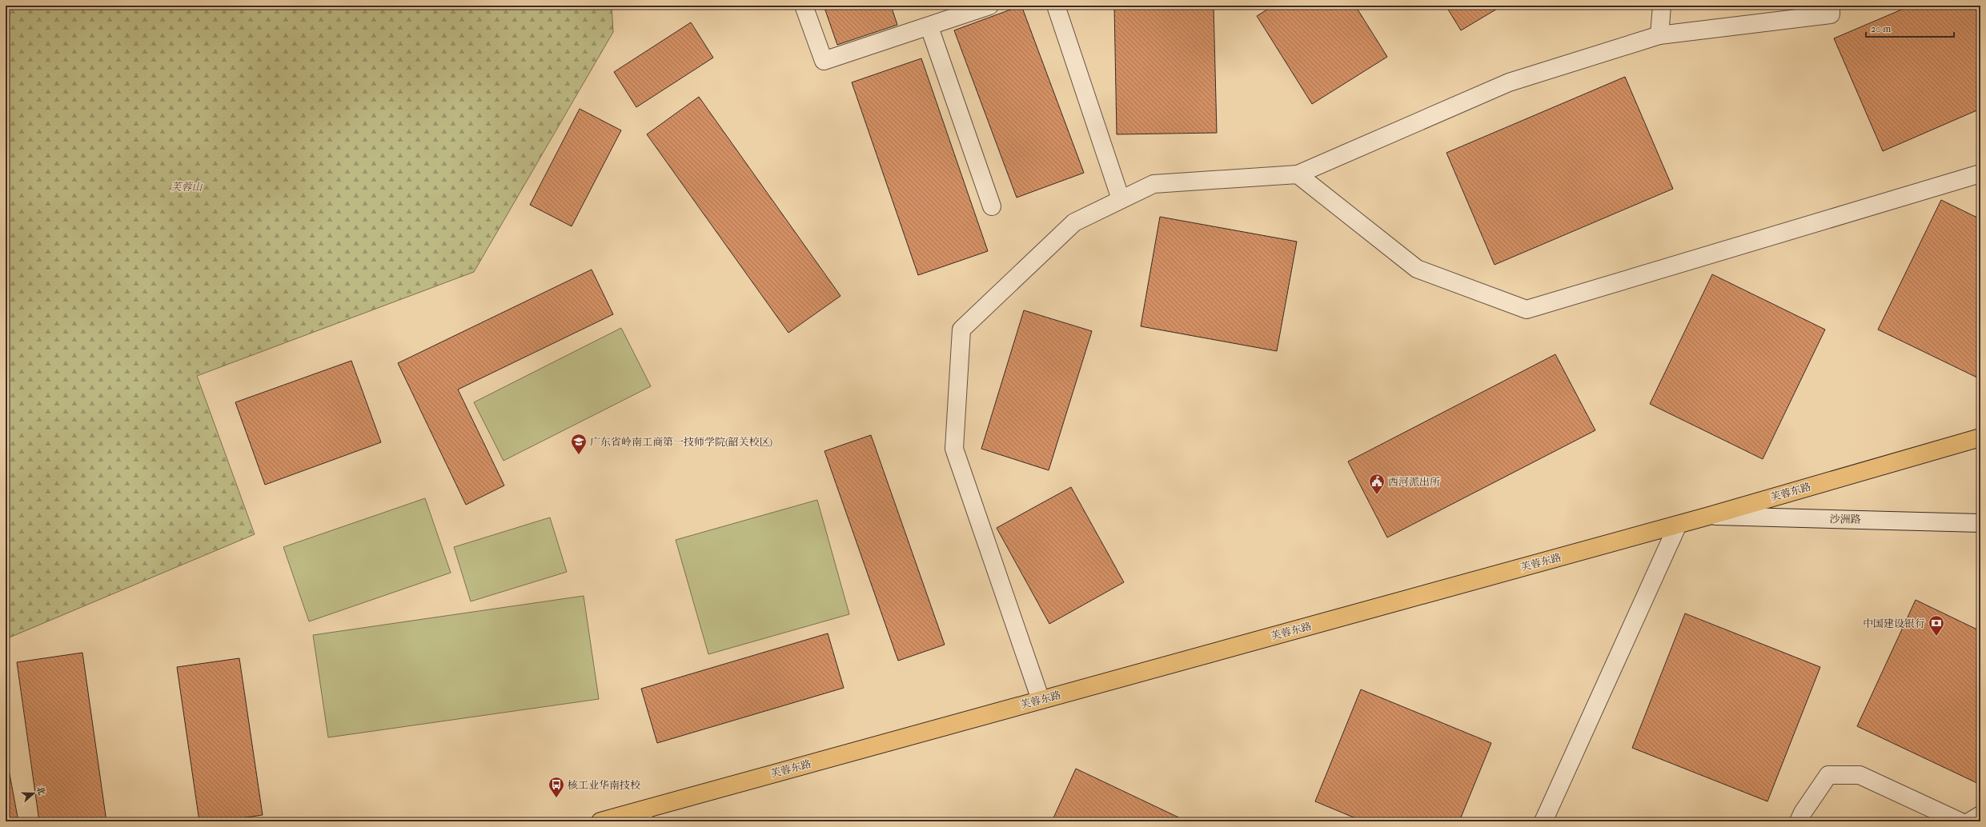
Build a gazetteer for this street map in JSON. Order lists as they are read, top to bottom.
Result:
{
  "streets": {
    "main road": ["芙蓉东路"],
    "street": ["沙洲路"]
  },
  "crossings": [
    ["芙蓉东路", "沙洲路"]
  ],
  "parks": ["芙蓉山"],
  "places": {
    "school or university": ["广东省岭南工商第一技师学院(韶关校区)"],
    "public building": ["西河派出所"],
    "bank": ["中国建设银行"],
    "bus stop": ["核工业华南技校"]
  },
  "scale_bar": "20 m",
  "north": "right"
}
